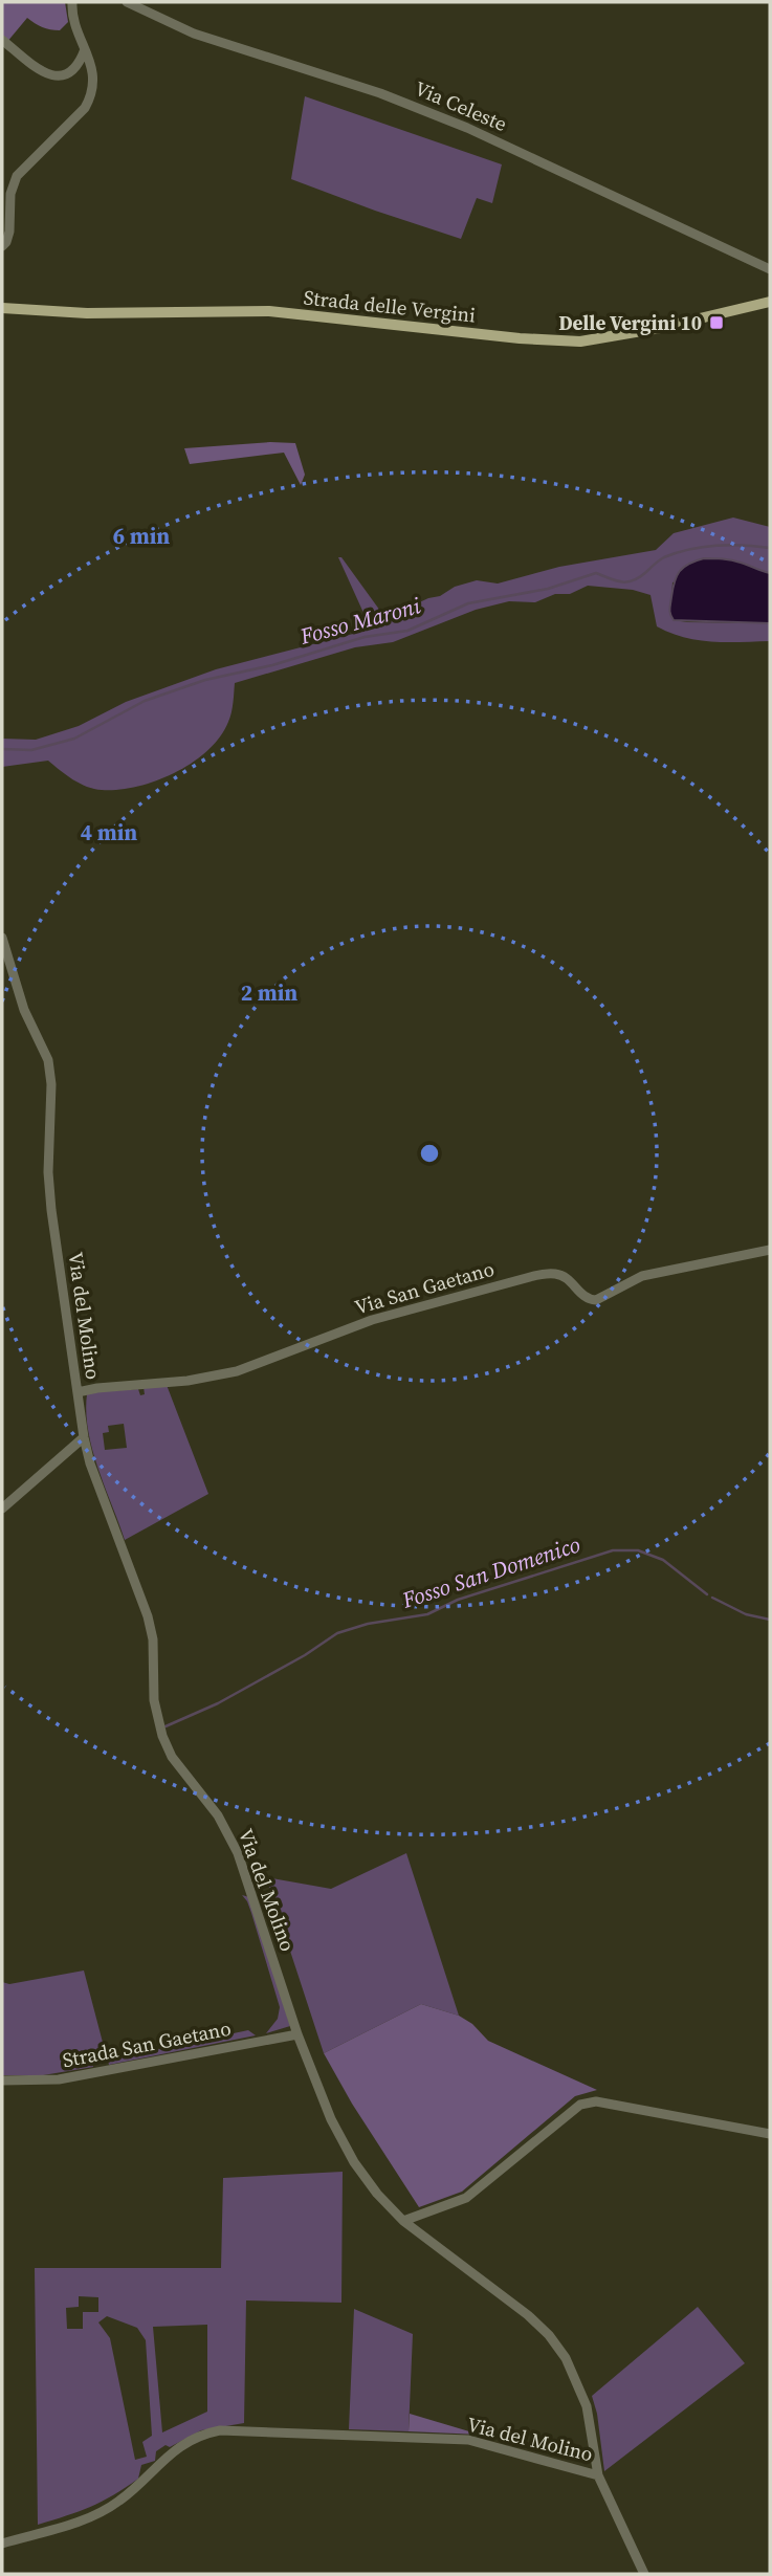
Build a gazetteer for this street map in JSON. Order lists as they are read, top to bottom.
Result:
{
  "streets": {
    "main road": ["Strada delle Vergini"],
    "street": [
      "Via Celeste",
      "Via San Gaetano",
      "Via del Molino",
      "Strada San Gaetano"
    ]
  },
  "crossings": [
    ["Via San Gaetano", "Via del Molino"],
    ["Via del Molino", "Strada San Gaetano"]
  ],
  "water": ["Fosso Maroni", "Fosso San Domenico"],
  "places": {
    "transit": ["Delle Vergini 10"]
  },
  "rings": ["6 min", "4 min", "2 min"]
}
